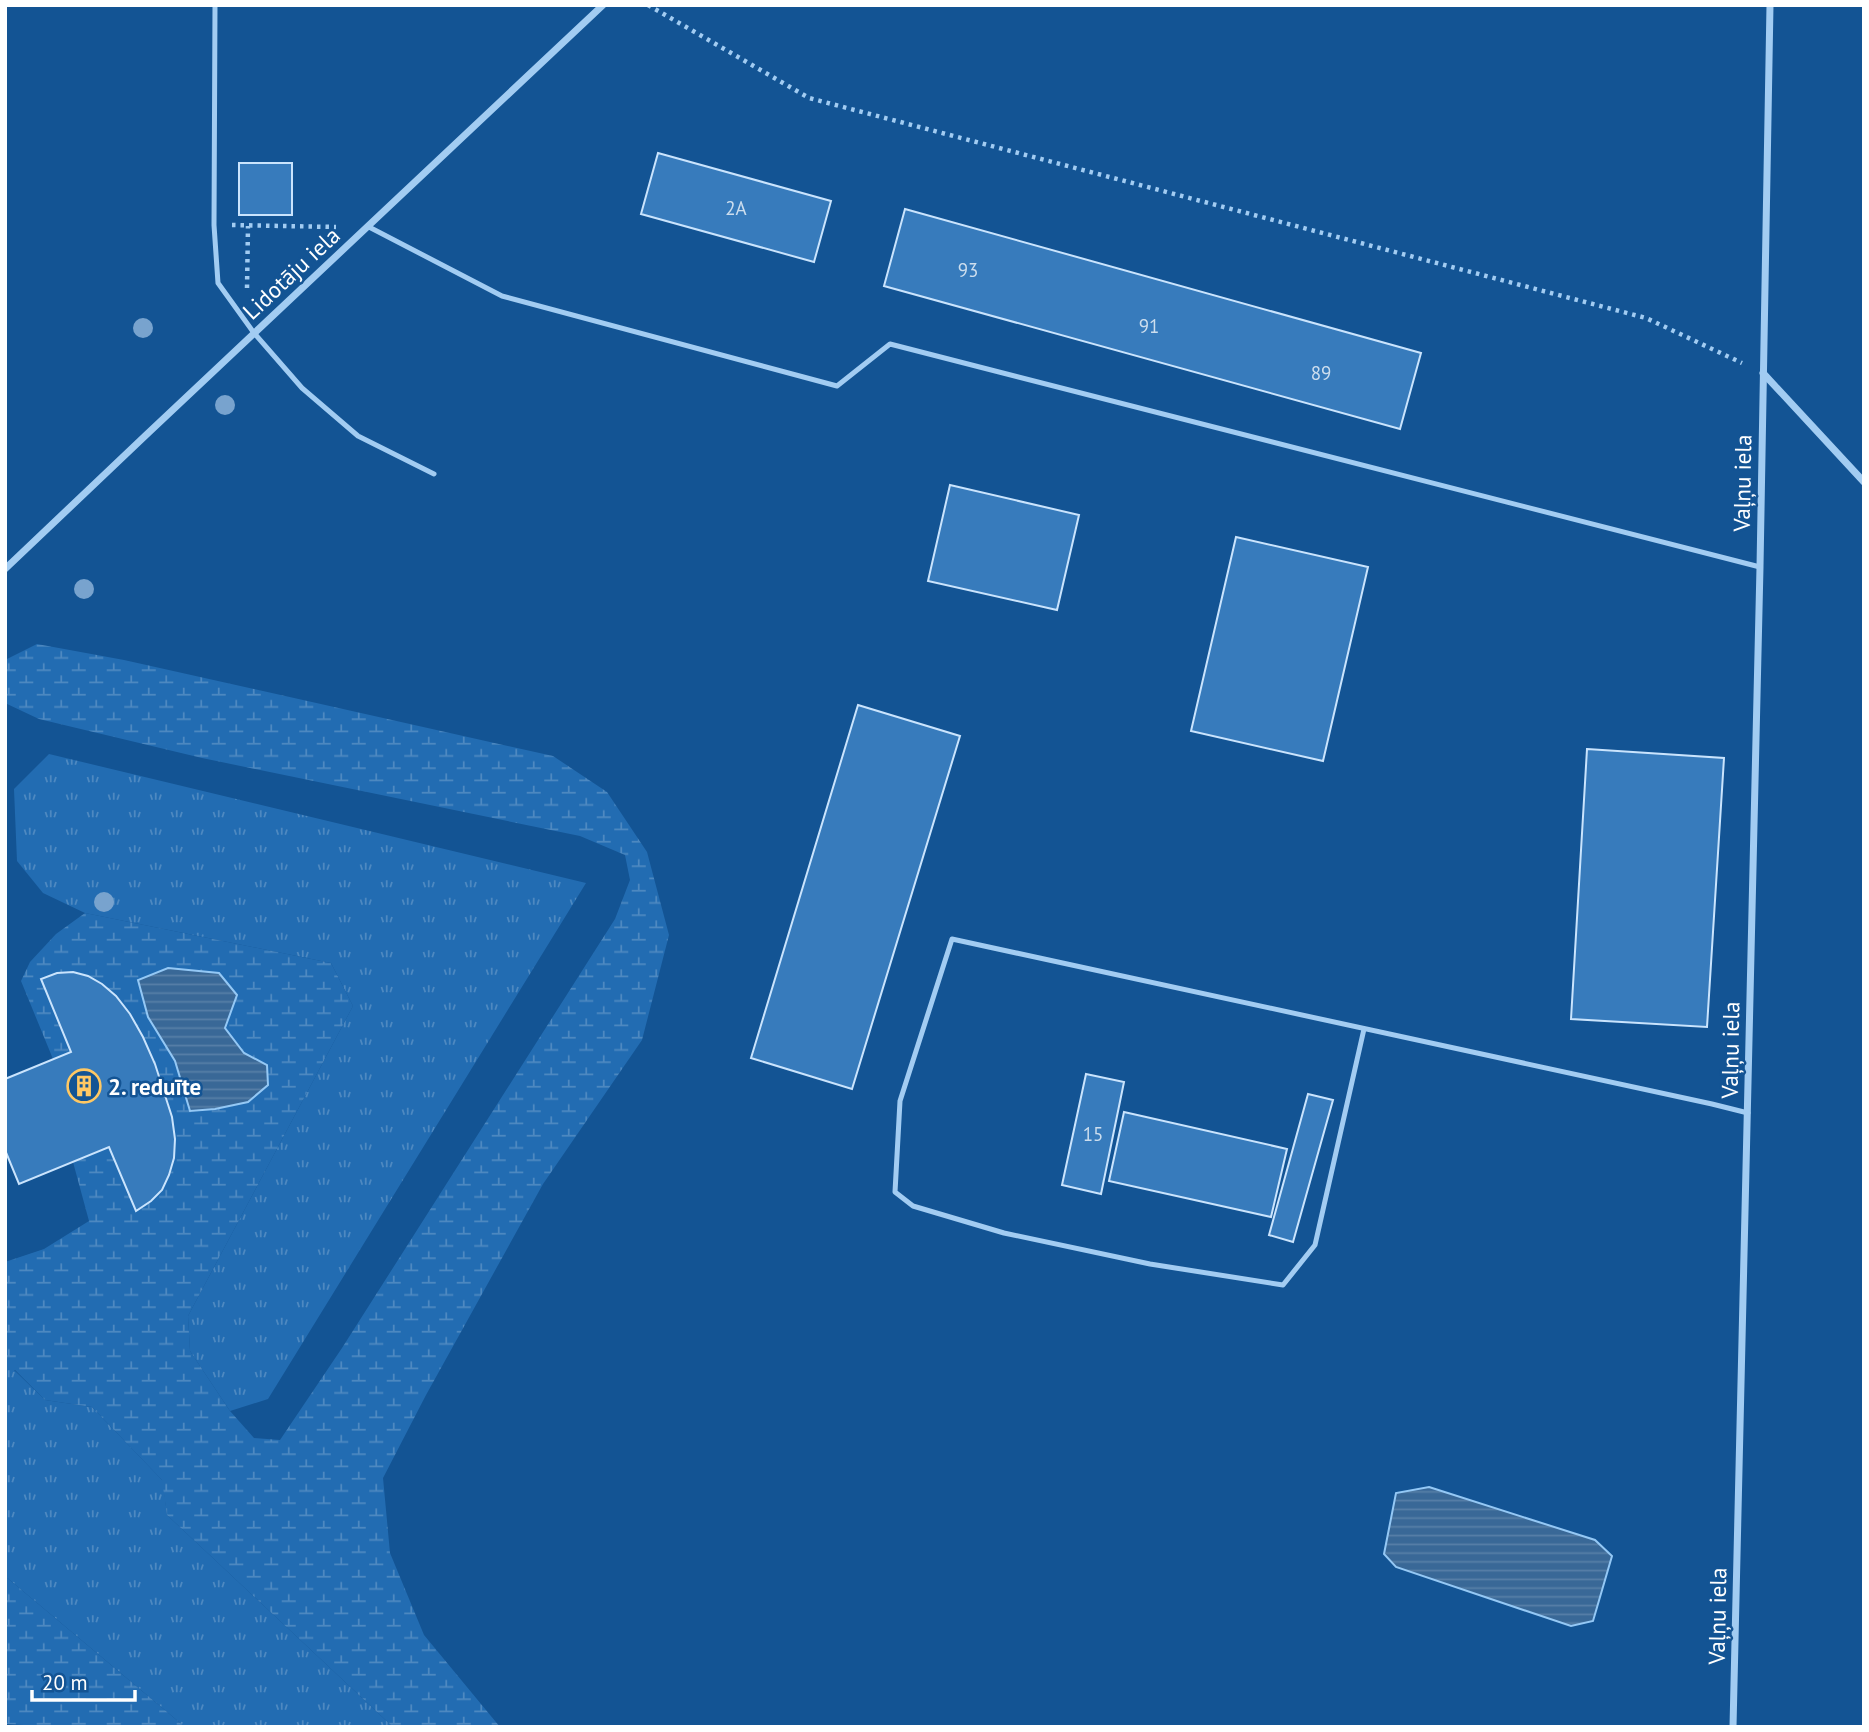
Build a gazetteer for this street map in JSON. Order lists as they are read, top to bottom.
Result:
{
  "streets": {
    "street": ["Lidotāju iela", "Vaļņu iela"]
  },
  "places": {
    "building": ["2. reduīte"]
  },
  "house_numbers": [
    "2A",
    "93",
    "91",
    "89",
    "15"
  ],
  "scale_bar": "20 m"
}
